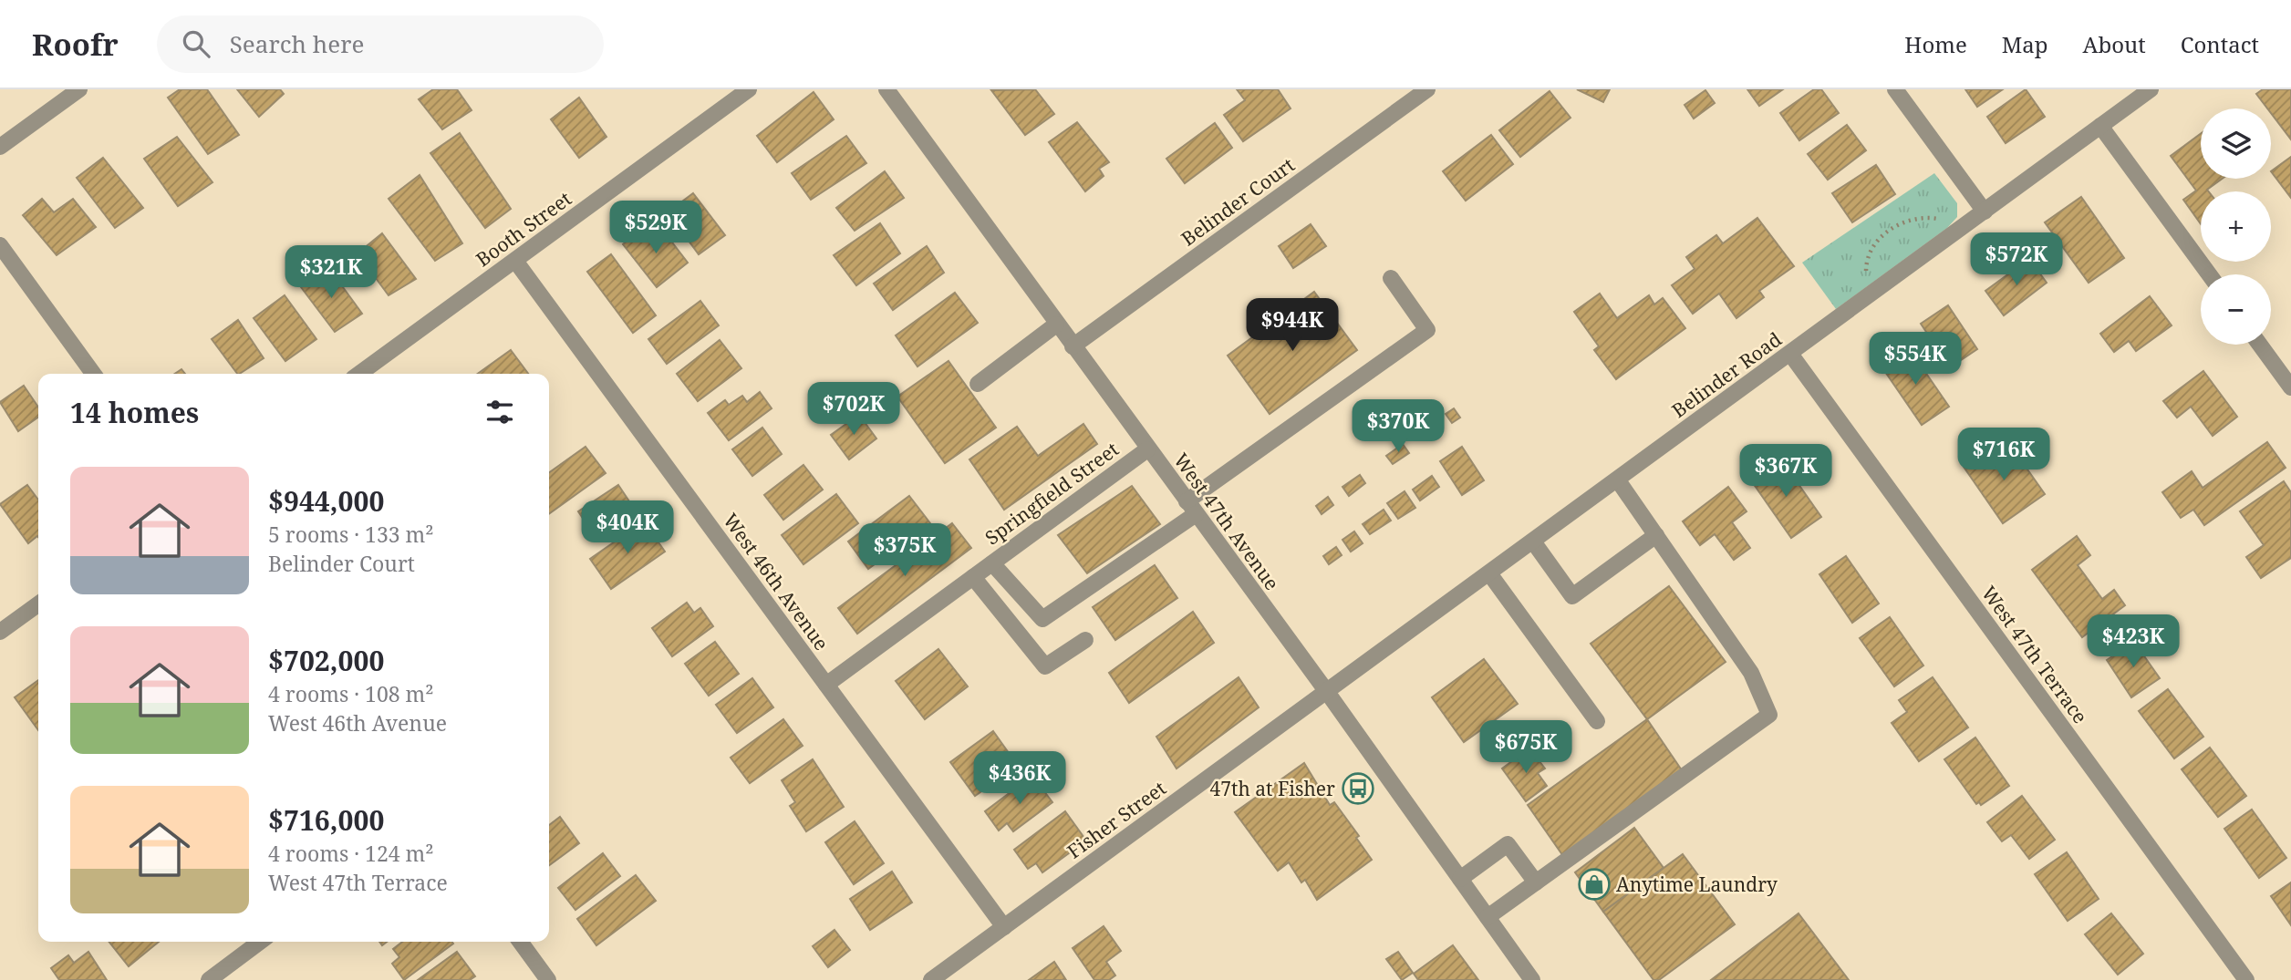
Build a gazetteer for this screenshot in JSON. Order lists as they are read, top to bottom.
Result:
{
  "streets": {
    "street": [
      "Belinder Court",
      "Booth Street",
      "Belinder Road",
      "Springfield Street",
      "West 47th Avenue",
      "West 46th Avenue",
      "West 47th Terrace",
      "Fisher Street"
    ]
  },
  "crossings": [
    ["Belinder Court", "West 47th Avenue"],
    ["Booth Street", "West 46th Avenue"],
    ["Belinder Road", "West 47th Avenue"],
    ["Belinder Road", "West 47th Terrace"],
    ["Belinder Road", "Fisher Street"],
    ["Springfield Street", "West 47th Avenue"],
    ["Springfield Street", "West 46th Avenue"],
    ["West 47th Avenue", "Fisher Street"],
    ["West 46th Avenue", "Fisher Street"]
  ],
  "places": {
    "bus stop": ["47th at Fisher"],
    "shop": ["Anytime Laundry"]
  },
  "page": {
    "header": "Roofr",
    "search": "Search here",
    "nav": [
      "Home",
      "Map",
      "About",
      "Contact"
    ],
    "map_buttons": ["+", "−"],
    "price": [
      "$529K",
      "$572K",
      "$321K",
      "$944K",
      "$554K",
      "$702K",
      "$370K",
      "$716K",
      "$367K",
      "$404K",
      "$375K",
      "$423K",
      "$675K",
      "$436K"
    ],
    "heading": "14 homes",
    "list": [
      {
        "name": "$944,000",
        "note": "5 rooms · 133 m² · Belinder Court"
      },
      {
        "name": "$702,000",
        "note": "4 rooms · 108 m² · West 46th Avenue"
      },
      {
        "name": "$716,000",
        "note": "4 rooms · 124 m² · West 47th Terrace"
      }
    ]
  }
}
